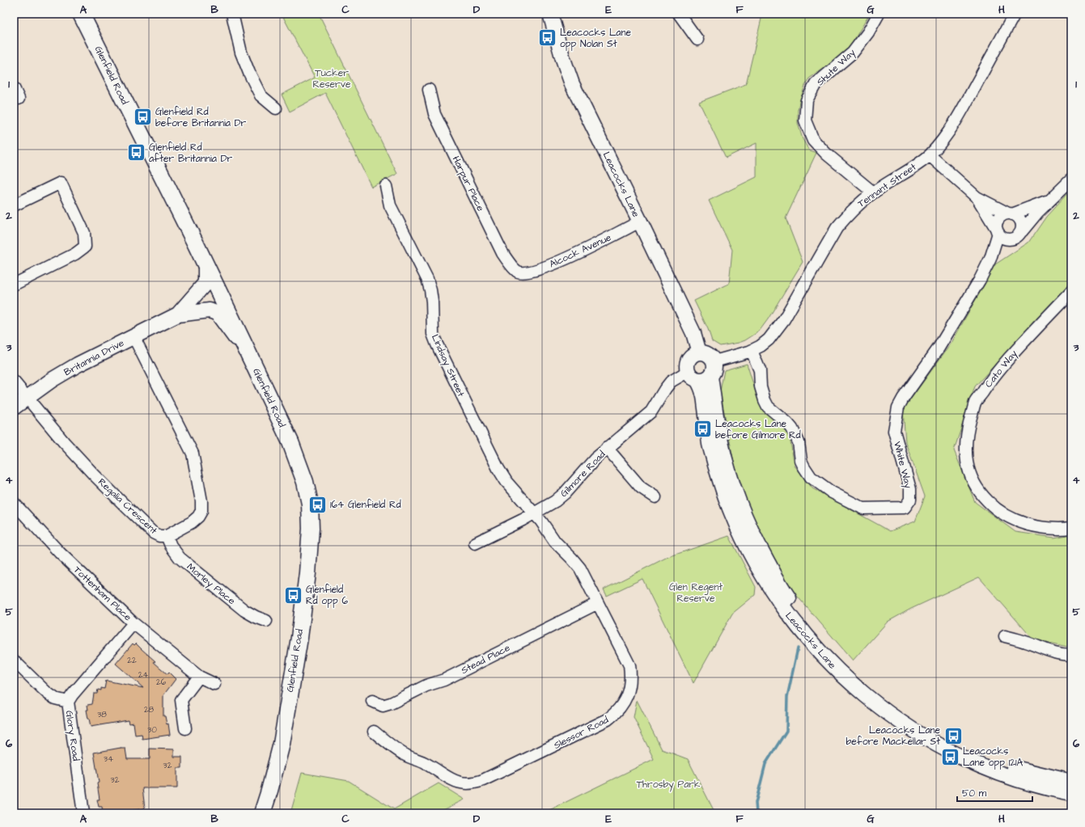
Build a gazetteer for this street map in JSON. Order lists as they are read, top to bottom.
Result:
{
  "streets": {
    "main road": ["Glenfield Road"],
    "street": [
      "Shute Way",
      "Harpur Place",
      "Leacocks Lane",
      "Tennant Street",
      "Alcock Avenue",
      "Britannia Drive",
      "Lindsay Street",
      "Cato Way",
      "White Way",
      "Gilmore Road",
      "Regalia Crescent",
      "Morley Place",
      "Tottenham Place",
      "Stead Place",
      "Slessor Road",
      "Glory Road"
    ]
  },
  "crossings": [
    ["Shute Way", "Tennant Street"],
    ["Glenfield Road", "Britannia Drive"],
    ["Harpur Place", "Alcock Avenue"],
    ["Leacocks Lane", "Tennant Street"],
    ["Leacocks Lane", "Alcock Avenue"],
    ["Leacocks Lane", "Gilmore Road"],
    ["Tennant Street", "White Way"],
    ["Tennant Street", "Gilmore Road"],
    ["Britannia Drive", "Regalia Crescent"],
    ["Lindsay Street", "Gilmore Road"],
    ["Lindsay Street", "Slessor Road"],
    ["Gilmore Road", "Slessor Road"],
    ["Regalia Crescent", "Morley Place"],
    ["Tottenham Place", "Glory Road"],
    ["Stead Place", "Slessor Road"]
  ],
  "parks": ["Tucker Reserve", "Glen Regent Reserve", "Throsby Park"],
  "places": {
    "bus stop": [
      "Leacocks Lane opp Nolan St",
      "Glenfield Rd before Britannia Dr",
      "Glenfield Rd after Britannia Dr",
      "Leacocks Lane before Gilmore Rd",
      "164 Glenfield Rd",
      "Glenfield Rd opp 6",
      "Leacocks Lane before Mackellar St",
      "Leacocks Lane opp 121A"
    ]
  },
  "house_numbers": [
    "22",
    "24",
    "26",
    "28",
    "38",
    "30",
    "34",
    "32",
    "32"
  ],
  "scale_bar": "50 m",
  "grid": {
    "columns": [
      "A",
      "B",
      "C",
      "D",
      "E",
      "F",
      "G",
      "H"
    ],
    "rows": [
      "1",
      "2",
      "3",
      "4",
      "5",
      "6"
    ]
  }
}
